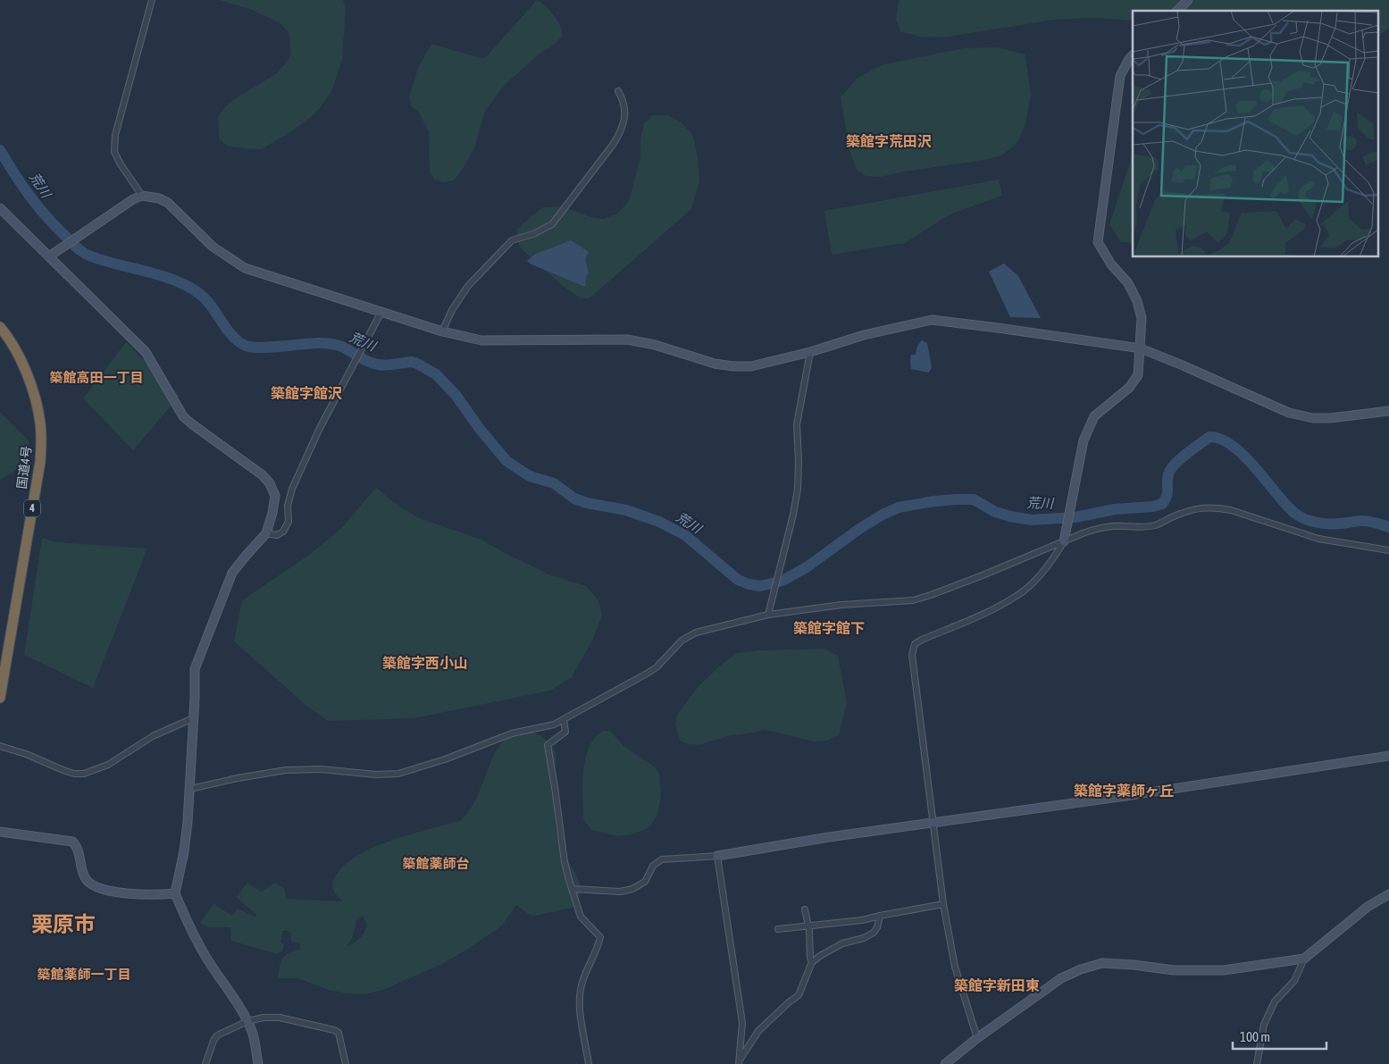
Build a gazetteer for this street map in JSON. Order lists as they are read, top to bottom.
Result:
{
  "streets": {
    "highway": ["国道4号", "4"]
  },
  "districts": [
    "築館字荒田沢",
    "築館高田一丁目",
    "築館字館沢",
    "築館字館下",
    "築館字西小山",
    "築館字薬師ヶ丘",
    "築館薬師台",
    "栗原市",
    "築館薬師一丁目",
    "築館字新田東"
  ],
  "water": ["荒川"],
  "scale_bar": "100 m"
}
